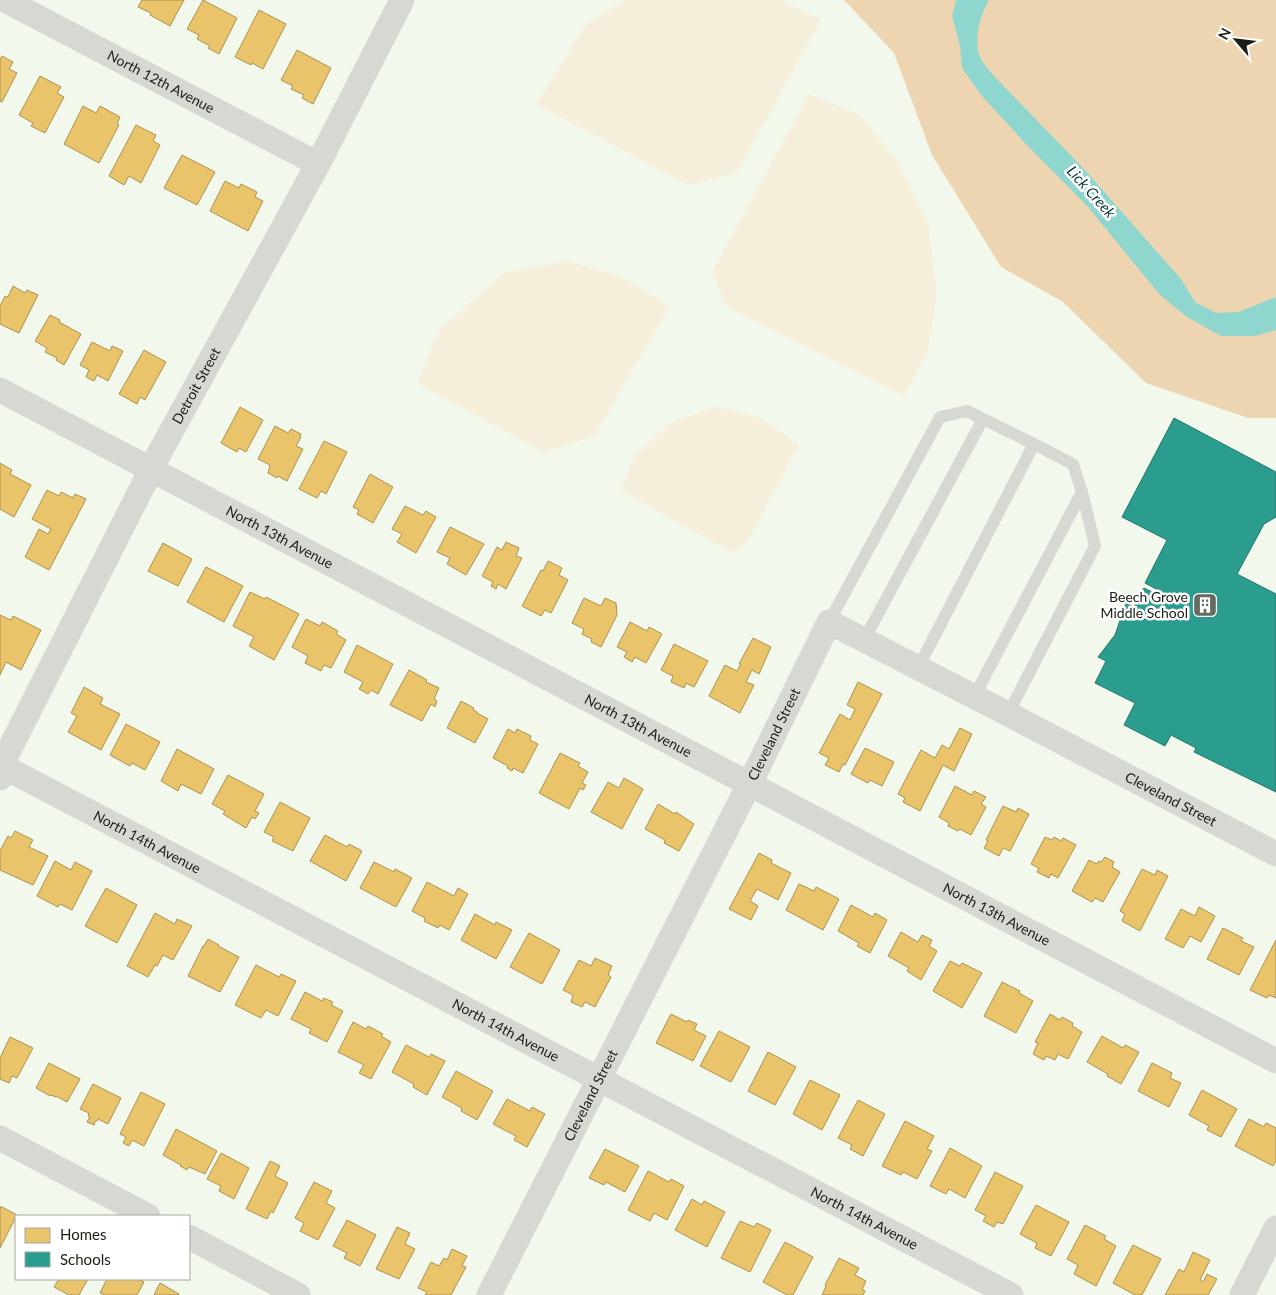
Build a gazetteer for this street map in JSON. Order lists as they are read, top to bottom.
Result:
{
  "streets": {
    "street": [
      "North 12th Avenue",
      "Detroit Street",
      "North 13th Avenue",
      "Cleveland Street",
      "North 14th Avenue"
    ]
  },
  "crossings": [
    ["North 12th Avenue", "Detroit Street"],
    ["Detroit Street", "North 13th Avenue"],
    ["Detroit Street", "North 14th Avenue"],
    ["North 13th Avenue", "Cleveland Street"],
    ["Cleveland Street", "North 14th Avenue"]
  ],
  "water": ["Lick Creek"],
  "places": {
    "building": ["Beech Grove Middle School"]
  },
  "legend": ["Homes", "Schools"],
  "north": "top left"
}
